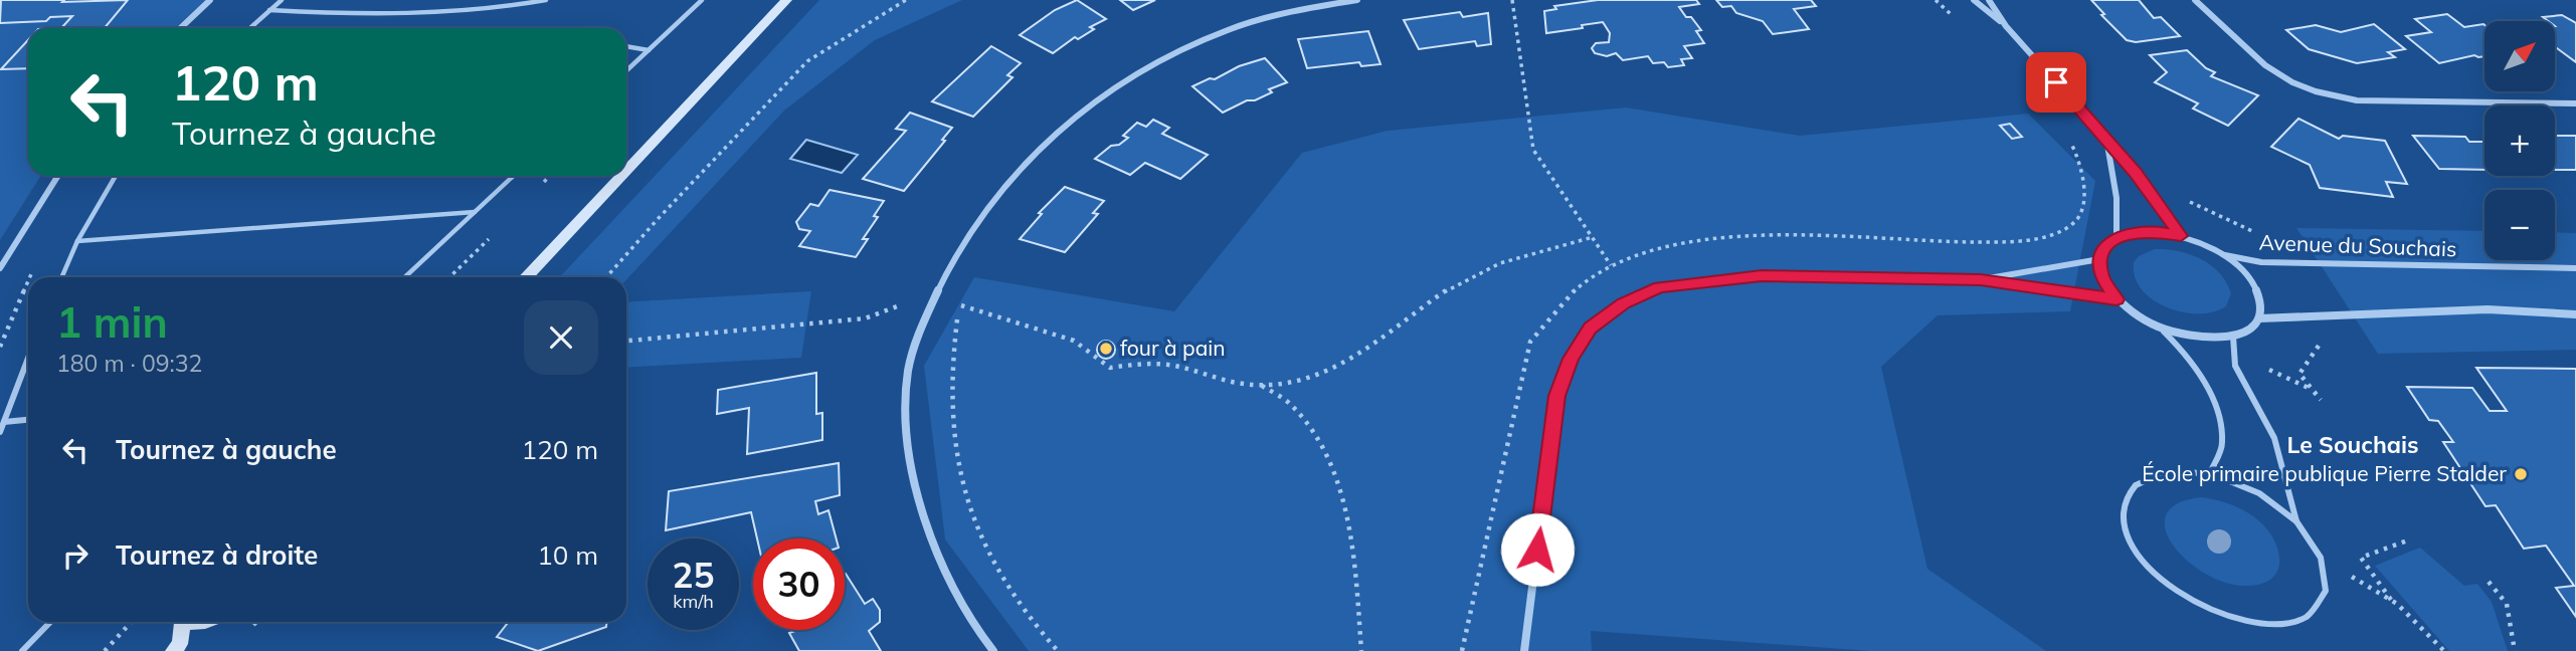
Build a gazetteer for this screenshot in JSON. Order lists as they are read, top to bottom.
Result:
{
  "streets": {
    "street": ["Avenue du Souchais"]
  },
  "districts": ["Le Souchais"],
  "places": ["four à pain", "École primaire publique Pierre Stalder"],
  "north": "top right",
  "page": {
    "map_buttons": ["+", "−"],
    "turn": ["120 m", "Tournez à gauche"],
    "heading": ["1 min", "180 m · 09:32"],
    "list": [
      {
        "name": "Tournez à gauche",
        "value": "120 m"
      },
      {
        "name": "Tournez à droite",
        "value": "10 m"
      }
    ],
    "speed": "25 km/h",
    "limit": "30"
  }
}
